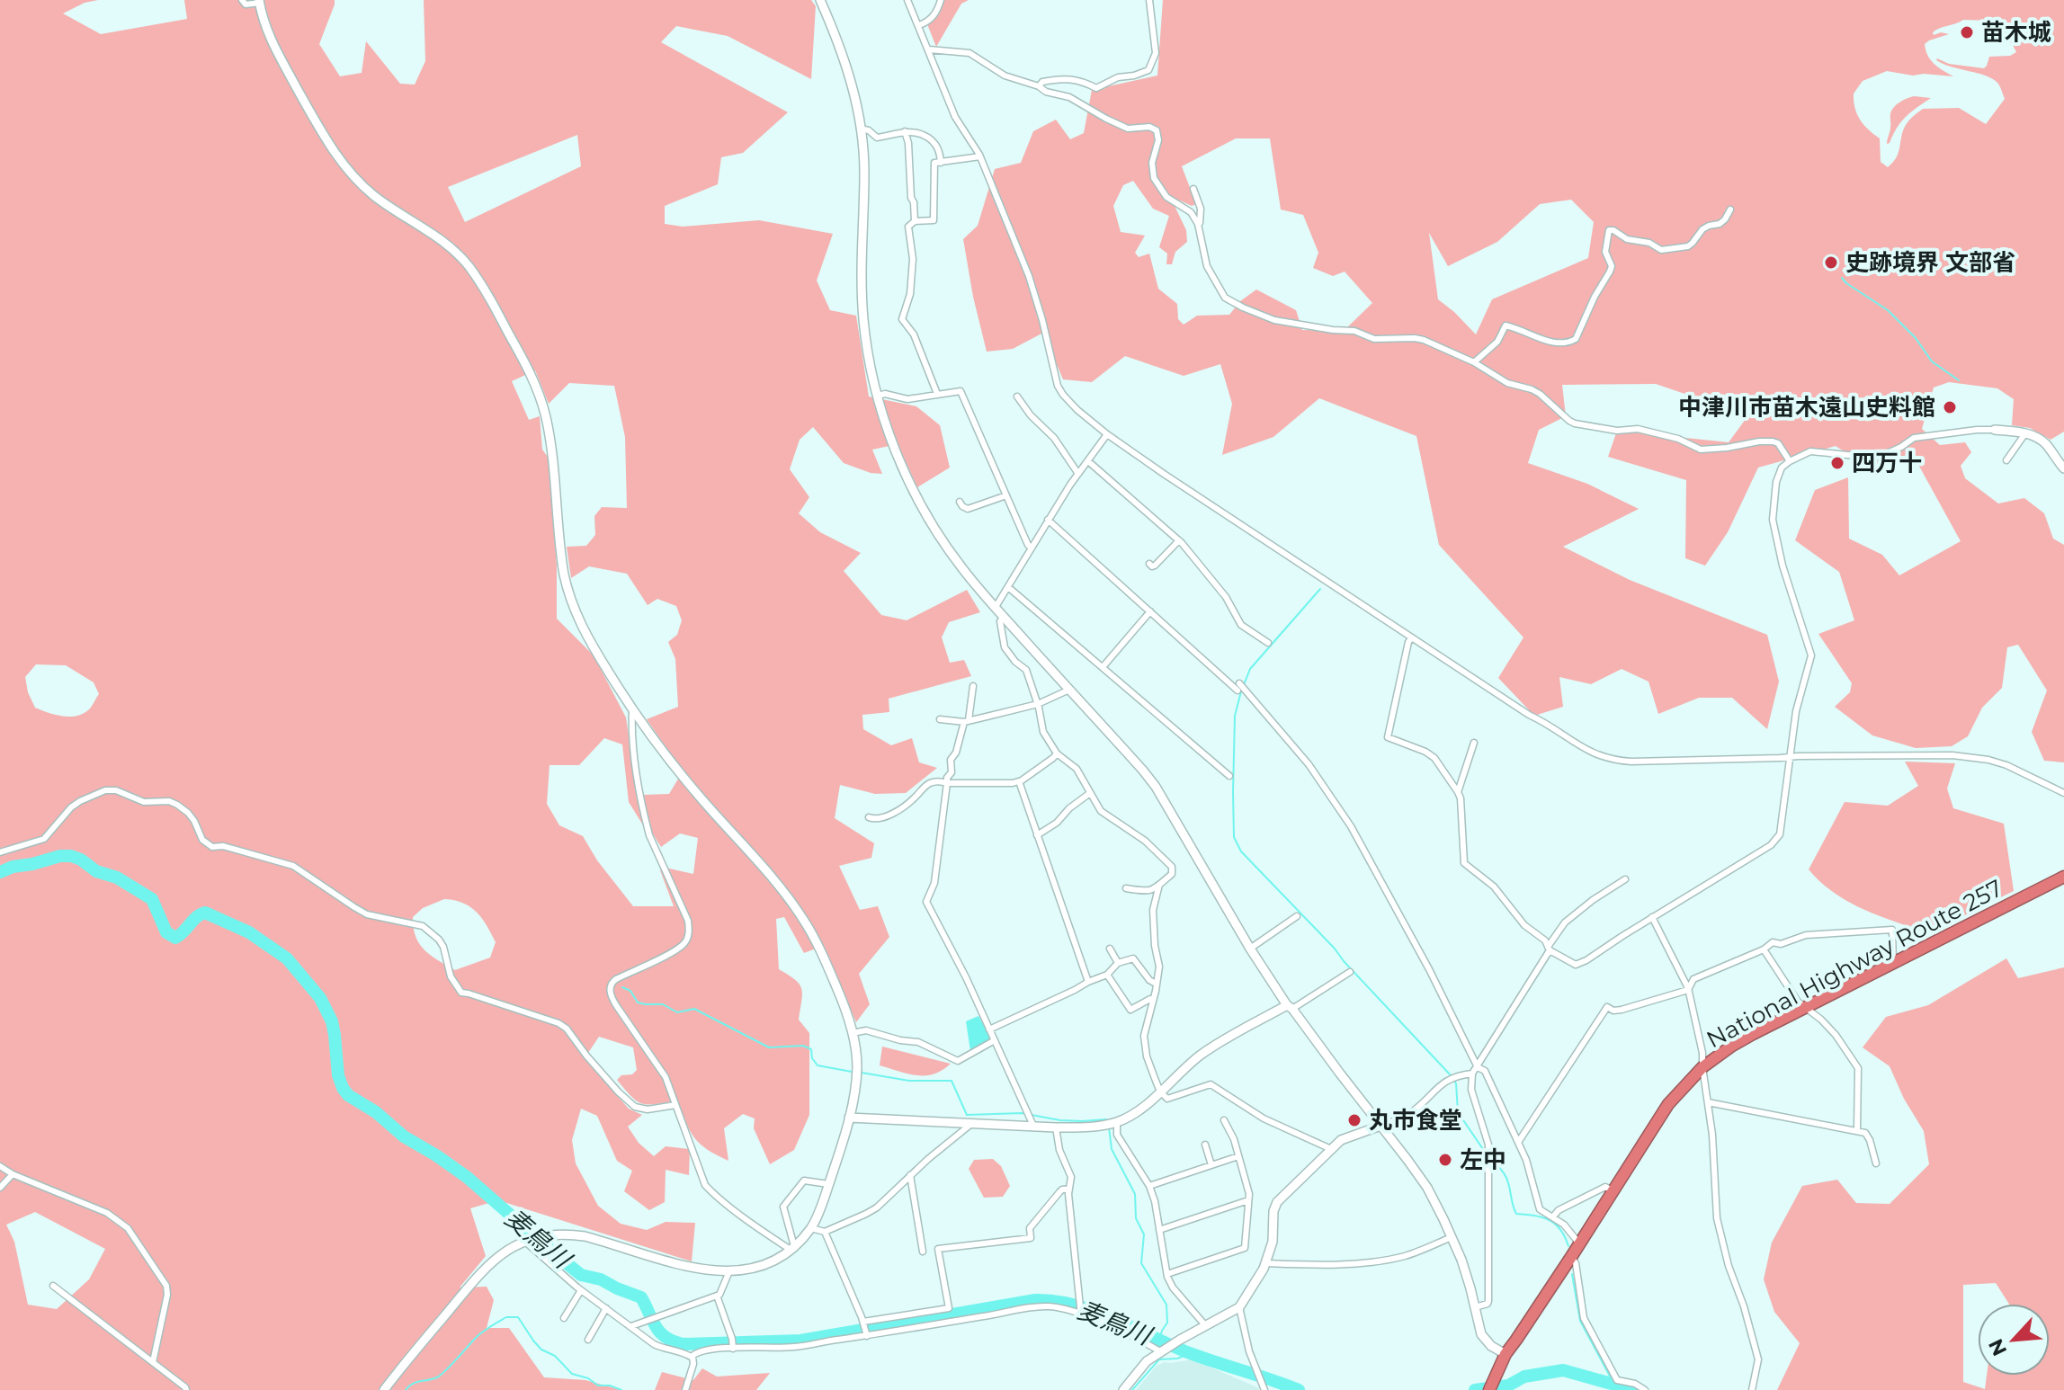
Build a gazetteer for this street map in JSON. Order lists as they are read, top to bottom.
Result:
{
  "streets": {
    "highway": ["National Highway Route 257"]
  },
  "water": ["麦鳥川"],
  "places": [
    "苗木城",
    "史跡境界 文部省",
    "中津川市苗木遠山史料館",
    "四万十",
    "丸市食堂",
    "左中"
  ],
  "north": "bottom left"
}
